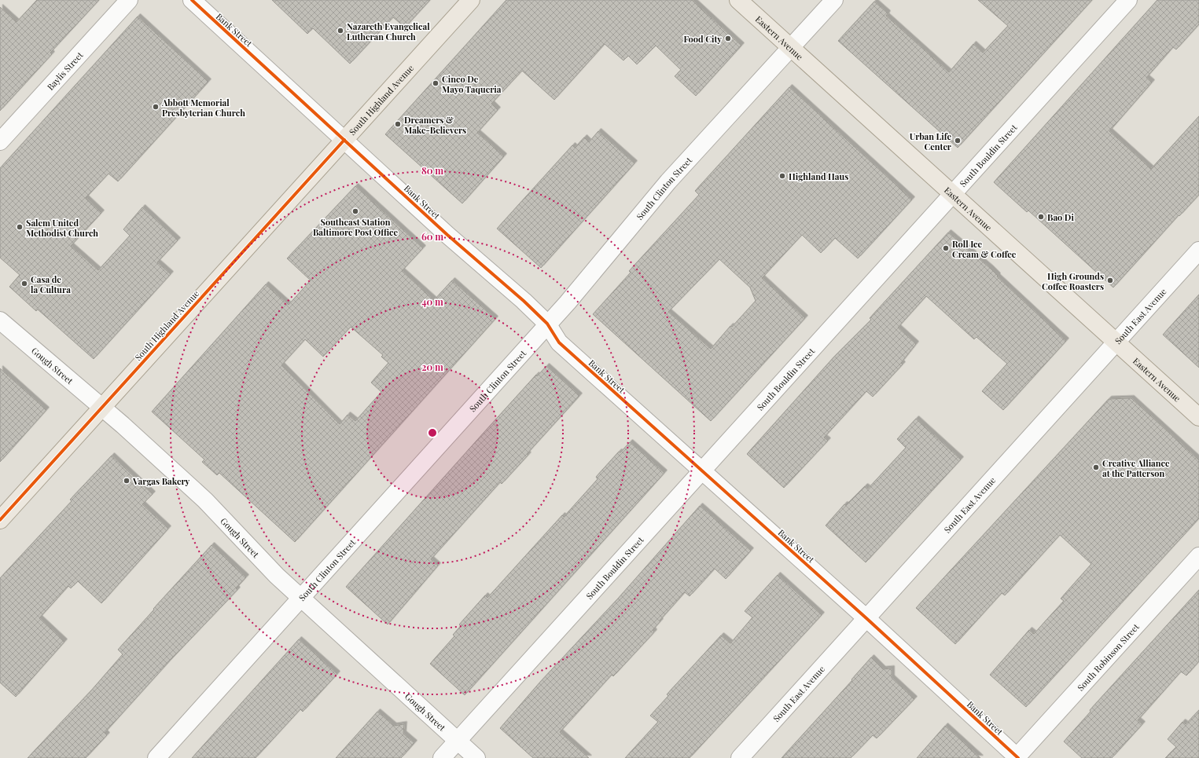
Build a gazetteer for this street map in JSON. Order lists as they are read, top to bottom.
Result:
{
  "streets": {
    "main road": ["Eastern Avenue", "South Highland Avenue"],
    "street": [
      "Bank Street",
      "Baylis Street",
      "South Bouldin Street",
      "South Clinton Street",
      "South East Avenue",
      "Gough Street",
      "South Robinson Street"
    ]
  },
  "crossings": [
    ["Bank Street", "South Highland Avenue"],
    ["Bank Street", "South Bouldin Street"],
    ["Bank Street", "South Clinton Street"],
    ["Bank Street", "South East Avenue"],
    ["Bank Street", "South Robinson Street"],
    ["Eastern Avenue", "South Bouldin Street"],
    ["Eastern Avenue", "South Clinton Street"],
    ["Eastern Avenue", "South East Avenue"],
    ["South Highland Avenue", "Gough Street"],
    ["South Bouldin Street", "Gough Street"],
    ["South Clinton Street", "Gough Street"]
  ],
  "places": [
    "Nazareth Evangelical Lutheran Church",
    "Food City",
    "Cinco De Mayo Taqueria",
    "Abbott Memorial Presbyterian Church",
    "Dreamers & Make-Believers",
    "Urban Life Center",
    "Highland Haus",
    "Southeast Station Baltimore Post Office",
    "Bao Di",
    "Salem United Methodist Church",
    "Roll Ice Cream & Coffee",
    "High Grounds Coffee Roasters",
    "Casa de la Cultura",
    "Creative Alliance at the Patterson",
    "Vargas Bakery"
  ],
  "rings": [
    "80 m",
    "60 m",
    "40 m",
    "20 m"
  ]
}
